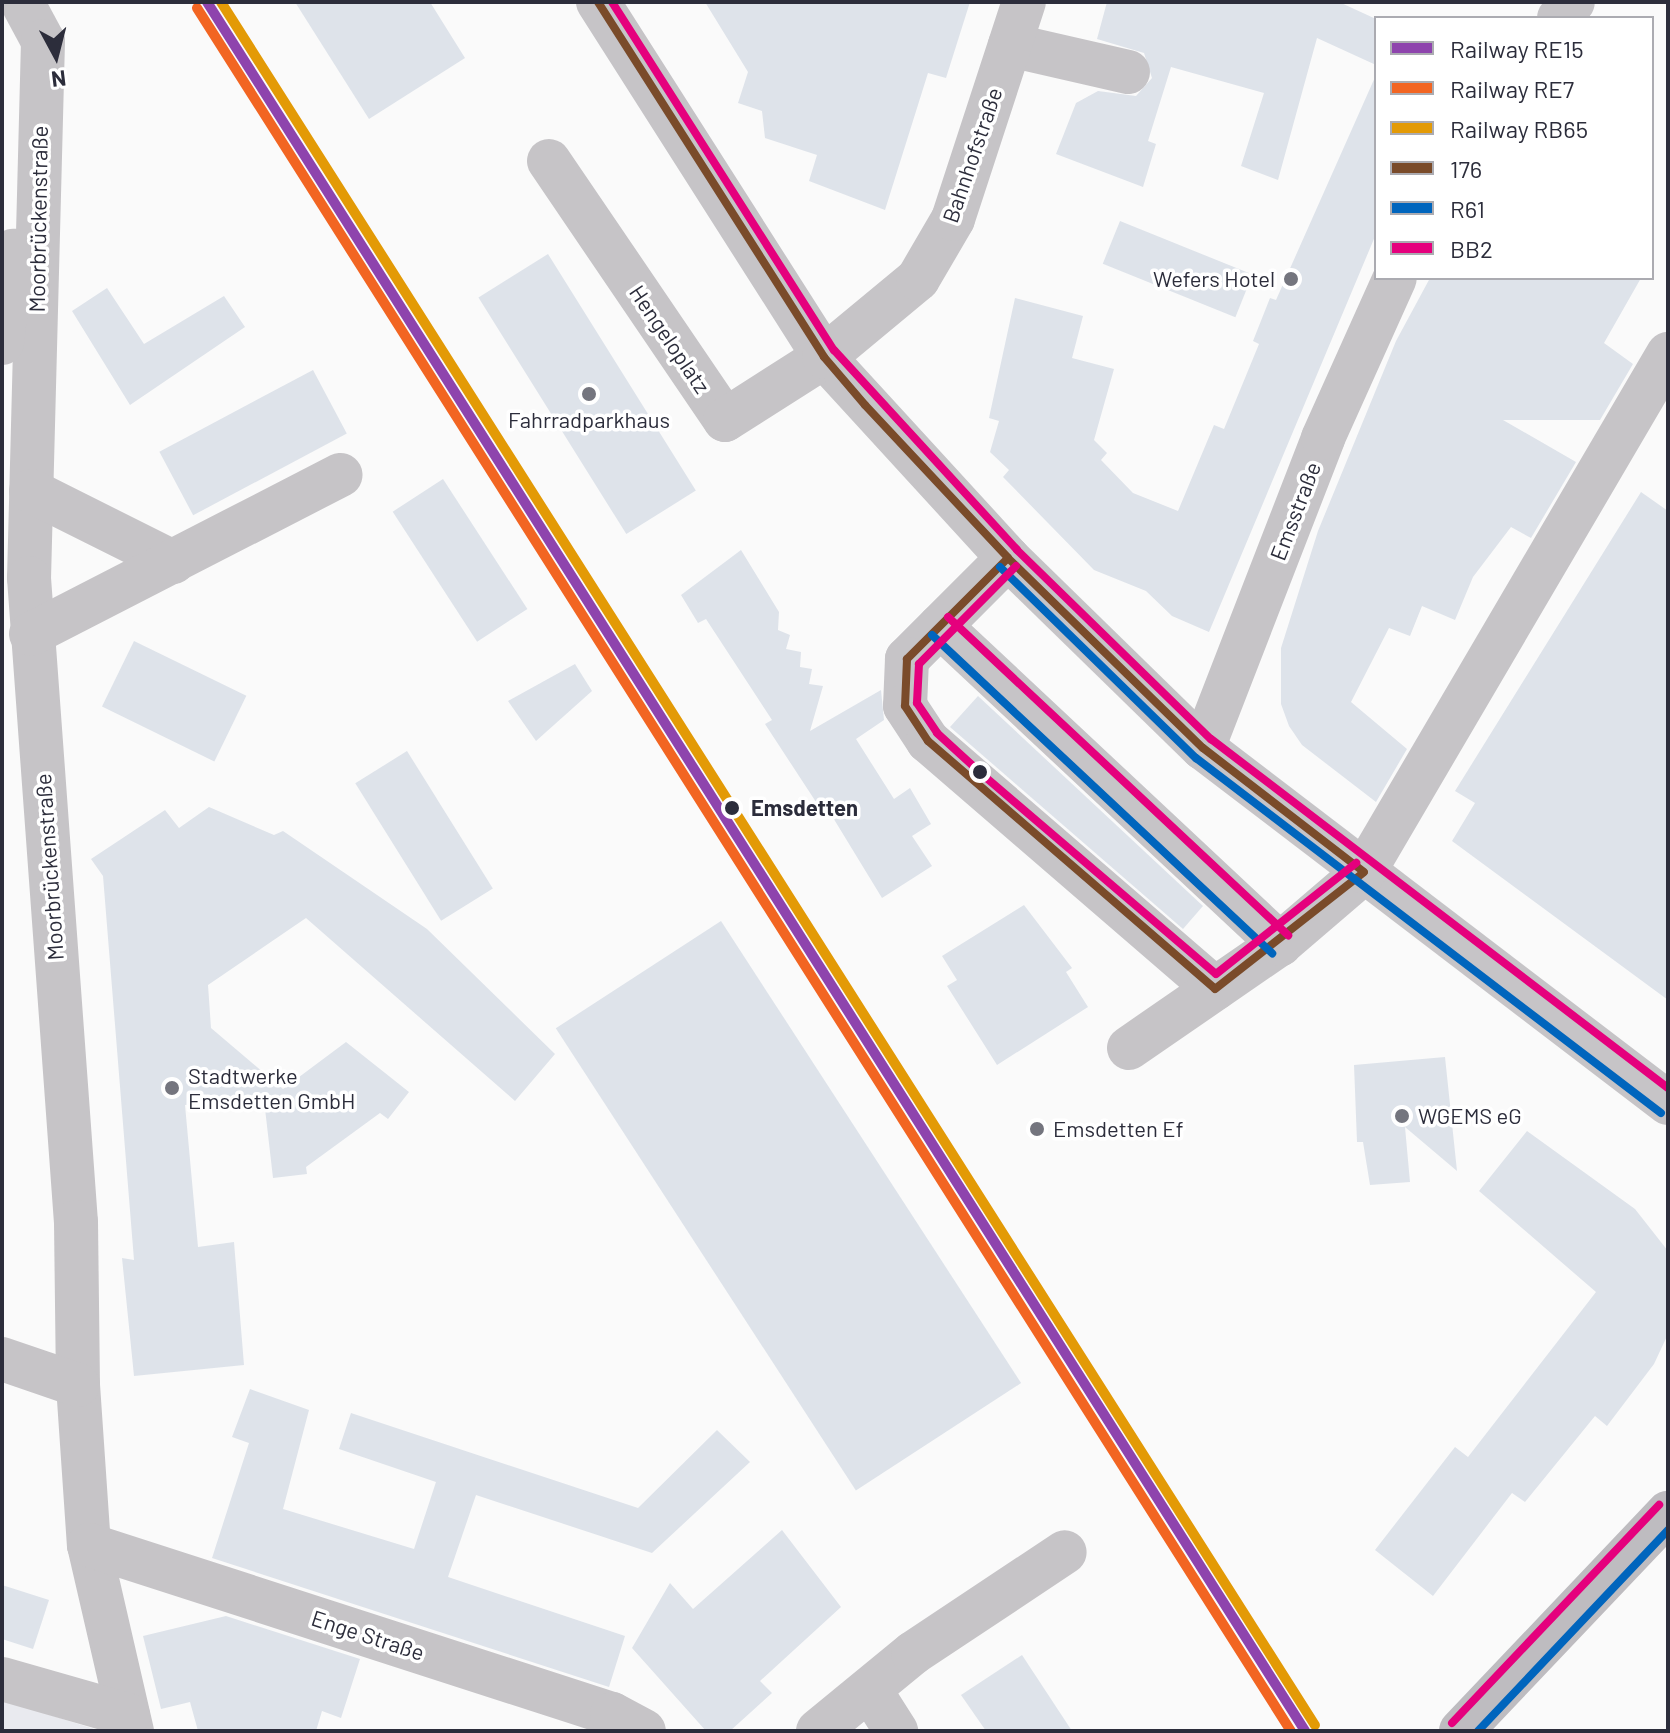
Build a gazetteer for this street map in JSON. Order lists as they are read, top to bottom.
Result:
{
  "streets": {
    "street": [
      "Bahnhofstraße",
      "Moorbrückenstraße",
      "Hengeloplatz",
      "Emsstraße",
      "Enge Straße"
    ]
  },
  "crossings": [
    ["Bahnhofstraße", "Hengeloplatz"],
    ["Moorbrückenstraße", "Enge Straße"]
  ],
  "places": [
    "Wefers Hotel",
    "Fahrradparkhaus",
    "Emsdetten",
    "Stadtwerke Emsdetten GmbH",
    "WGEMS eG",
    "Emsdetten Ef"
  ],
  "lines": [
    "rail line RE15",
    "rail line RB65",
    "transit line 176",
    "transit line BB2",
    "rail line RE7",
    "transit line R61"
  ],
  "legend": [
    "Railway RE15",
    "Railway RE7",
    "Railway RB65",
    "176",
    "R61",
    "BB2"
  ],
  "north": "bottom"
}
